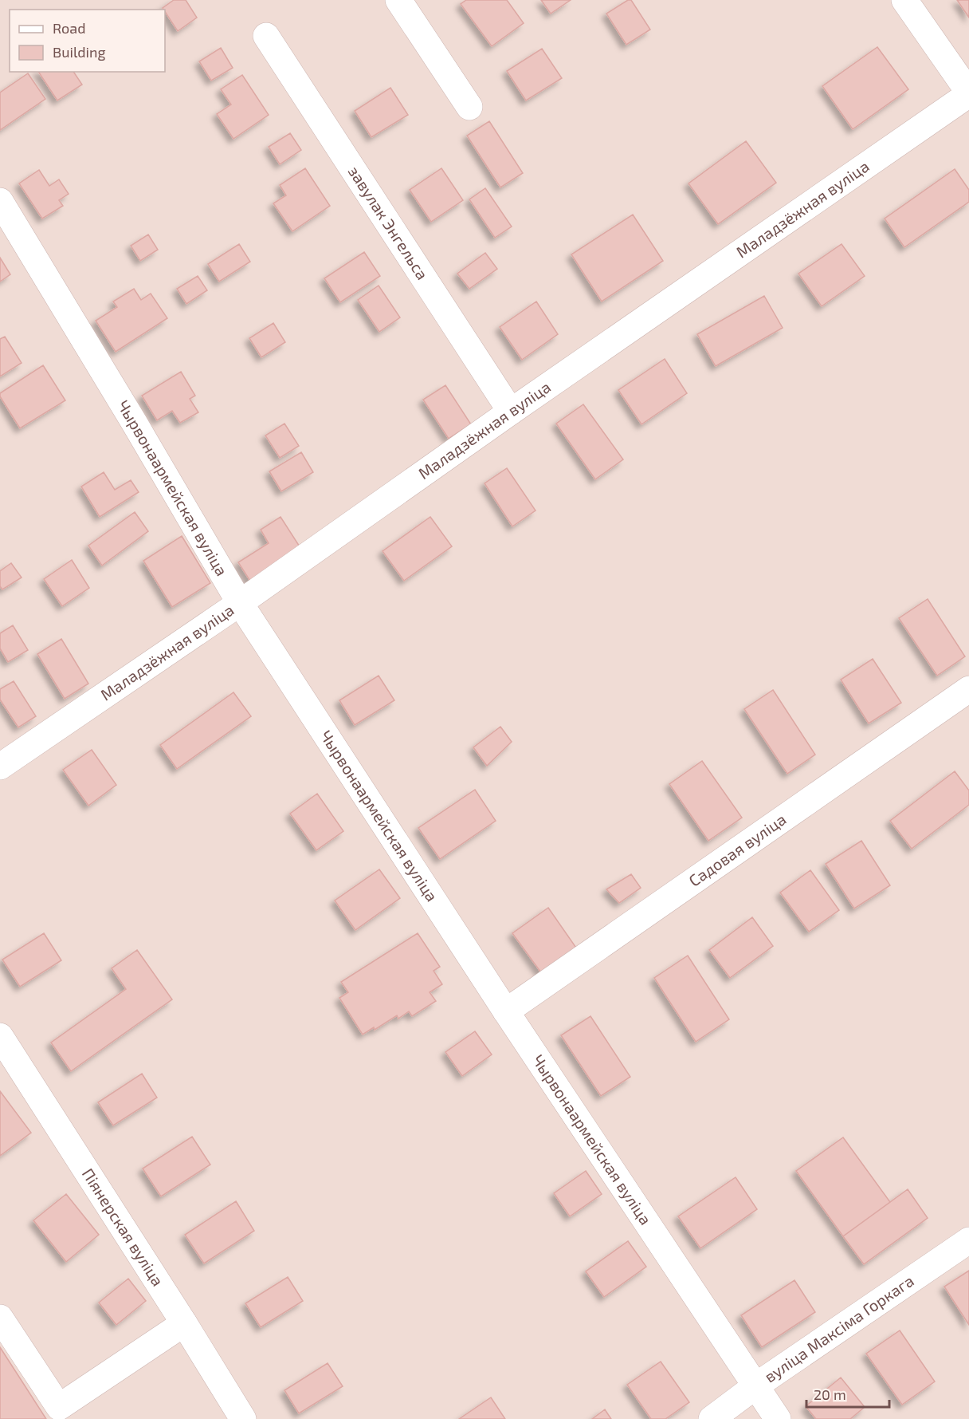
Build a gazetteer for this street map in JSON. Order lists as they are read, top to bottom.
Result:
{
  "streets": {
    "street": [
      "Маладзёжная вуліца",
      "завулак Энгельса",
      "Чырвонаармейская вуліца",
      "Садовая вуліца",
      "Піянерская вуліца",
      "вуліца Максіма Горкага"
    ]
  },
  "crossings": [
    ["Маладзёжная вуліца", "завулак Энгельса"],
    ["Маладзёжная вуліца", "Чырвонаармейская вуліца"],
    ["Чырвонаармейская вуліца", "Садовая вуліца"],
    ["Чырвонаармейская вуліца", "вуліца Максіма Горкага"]
  ],
  "legend": ["Road", "Building"],
  "scale_bar": "20 m"
}
